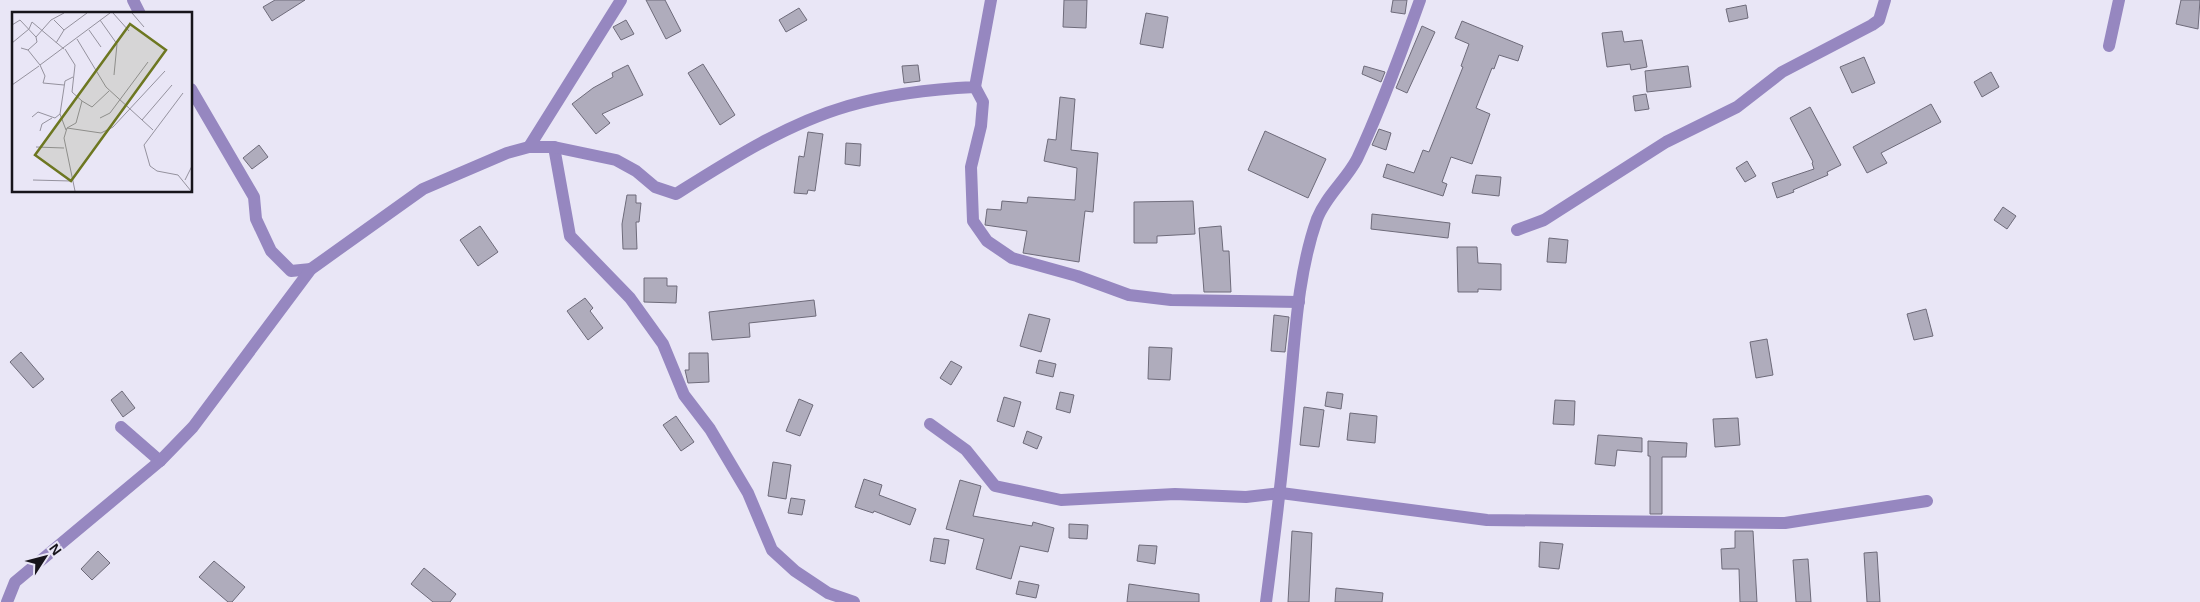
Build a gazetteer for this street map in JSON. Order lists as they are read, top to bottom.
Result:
{
  "north": "top right"
}
